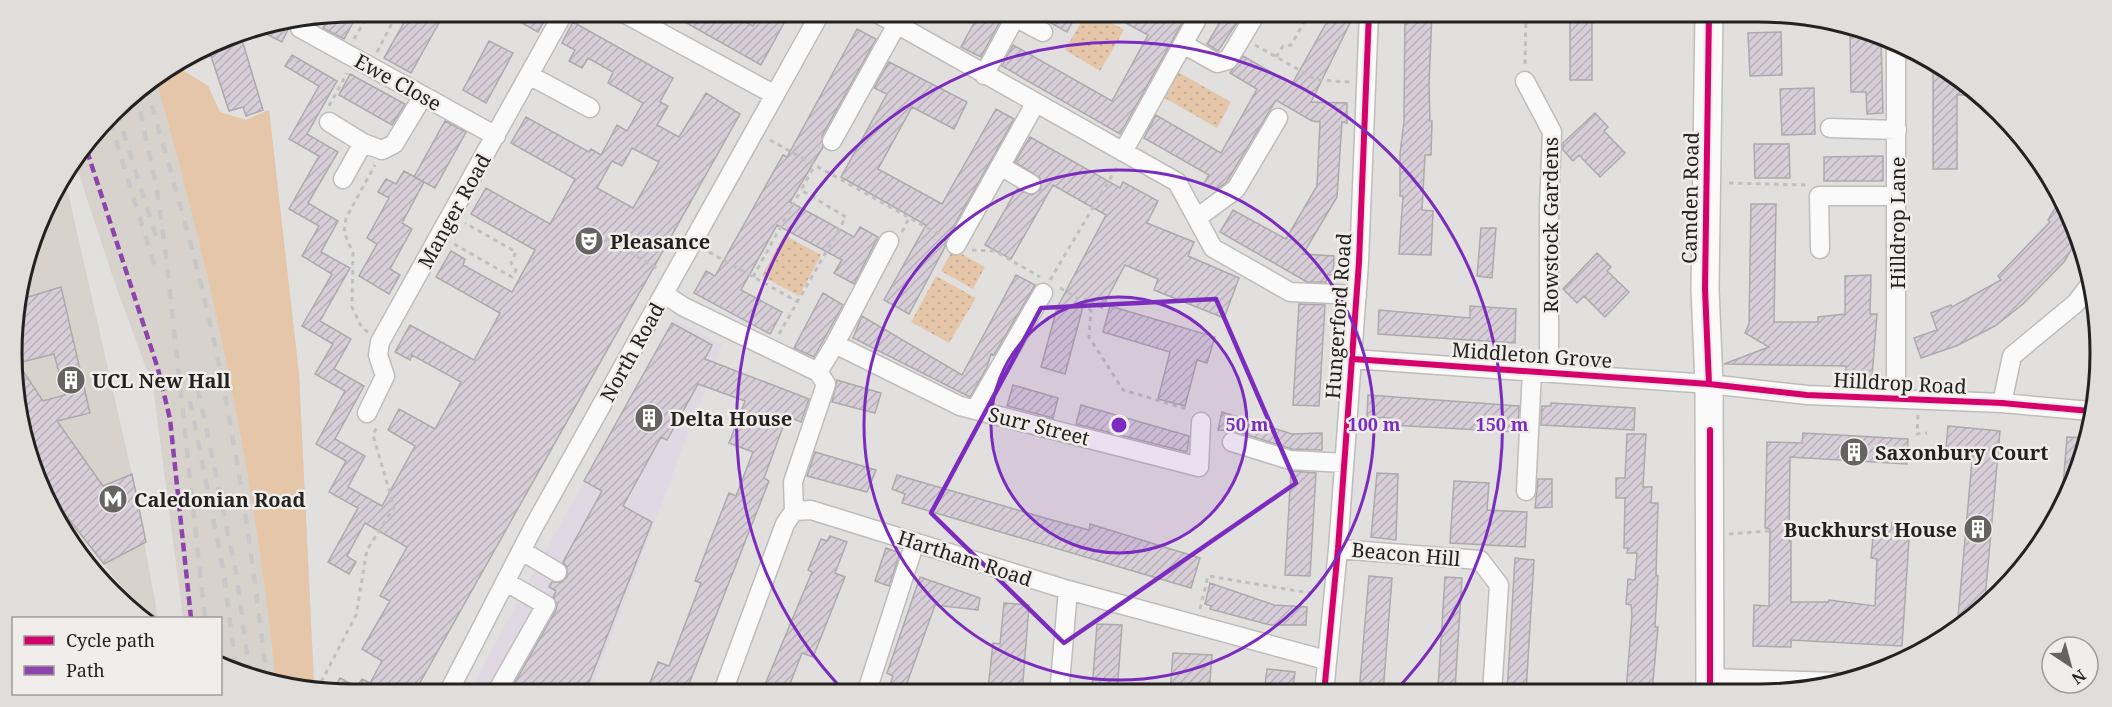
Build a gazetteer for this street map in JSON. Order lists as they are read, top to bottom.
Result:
{
  "streets": {
    "highway": ["Camden Road"],
    "street": [
      "Ewe Close",
      "Manger Road",
      "Hilldrop Lane",
      "Rowstock Gardens",
      "Hungerford Road",
      "North Road",
      "Middleton Grove",
      "Hilldrop Road",
      "Surr Street",
      "Beacon Hill",
      "Hartham Road"
    ]
  },
  "crossings": [
    ["Ewe Close", "Manger Road"],
    ["Camden Road", "Middleton Grove"],
    ["Camden Road", "Hilldrop Road"],
    ["Hilldrop Lane", "Hilldrop Road"],
    ["Rowstock Gardens", "Middleton Grove"],
    ["Hungerford Road", "Middleton Grove"],
    ["Hungerford Road", "Beacon Hill"],
    ["Hungerford Road", "Hartham Road"],
    ["Middleton Grove", "Hilldrop Road"]
  ],
  "places": {
    "theatre": ["Pleasance"],
    "building": [
      "UCL New Hall",
      "Delta House",
      "Saxonbury Court",
      "Buckhurst House"
    ],
    "metro station": ["Caledonian Road"]
  },
  "legend": ["Cycle path", "Path"],
  "north": "bottom right",
  "rings": ["50 m", "100 m", "150 m"]
}
